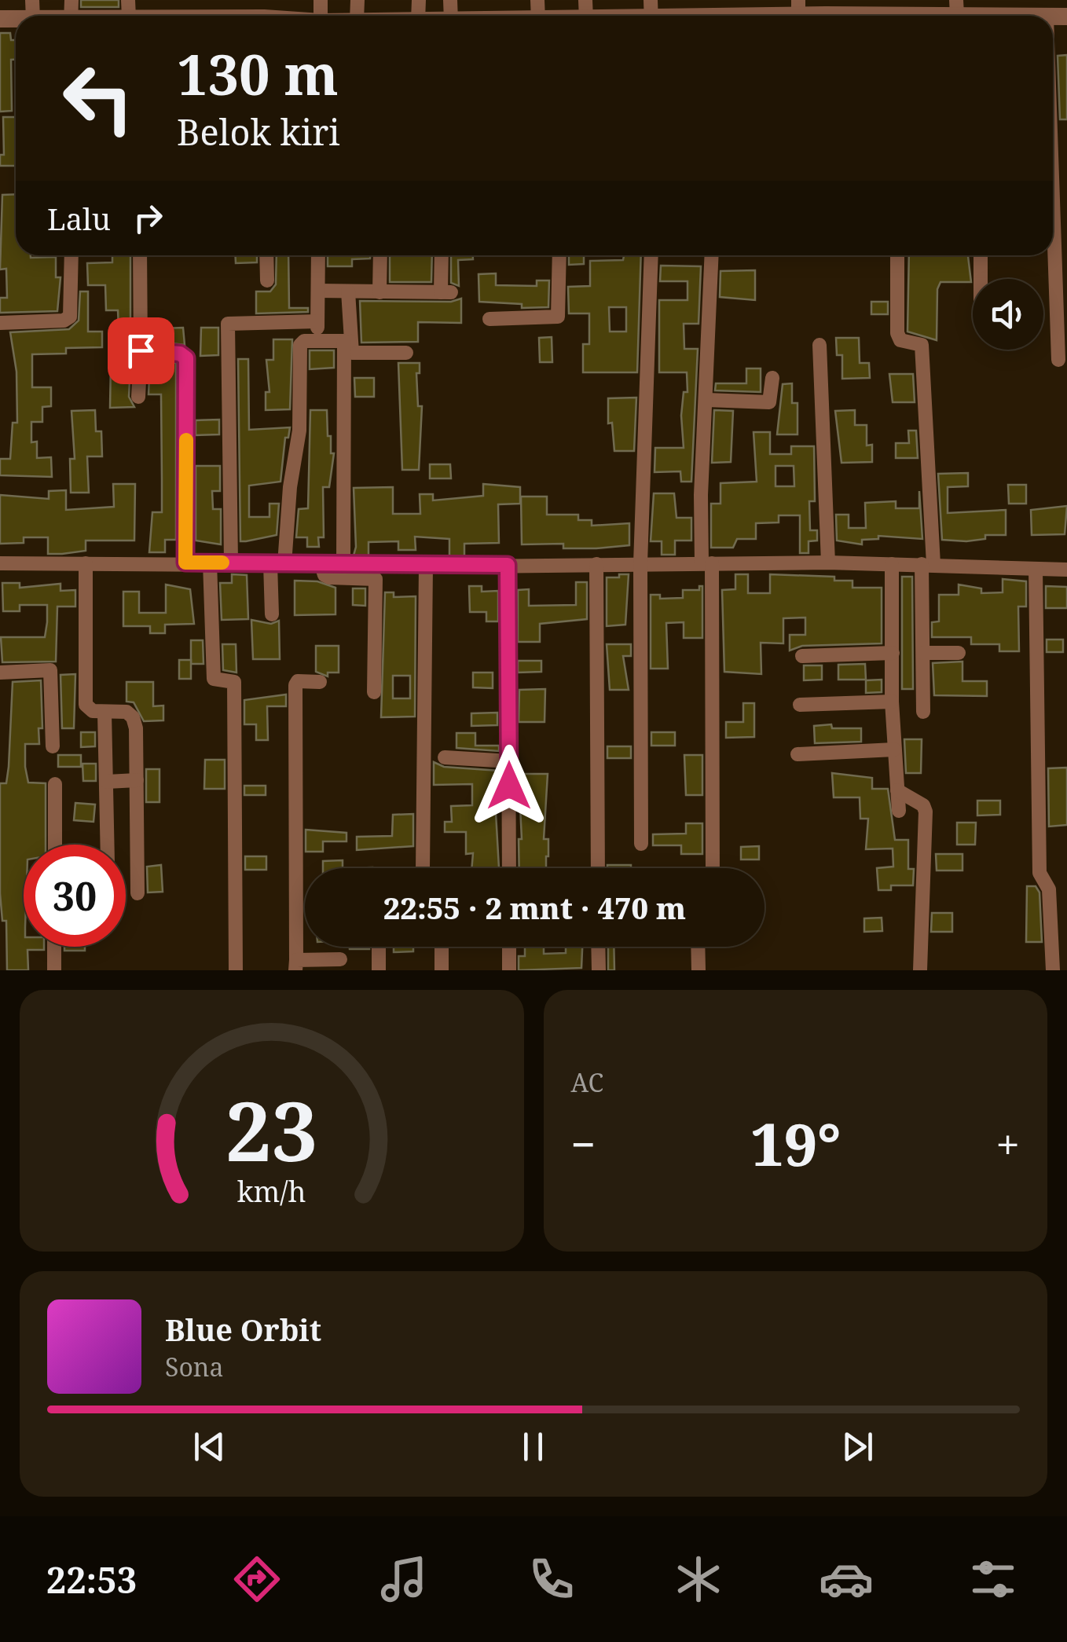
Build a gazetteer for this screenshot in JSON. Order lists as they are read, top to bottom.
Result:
{
  "page": {
    "turn": ["130 m", "Belok kiri"],
    "then": "Lalu",
    "limit": "30",
    "trip": "22:55 · 2 mnt · 470 m",
    "tile": "AC",
    "heat": ["−", "19°", "+"],
    "song": ["Blue Orbit", "Sona"],
    "tabs": "22:53",
    "gauge": ["23", "km/h"]
  }
}
